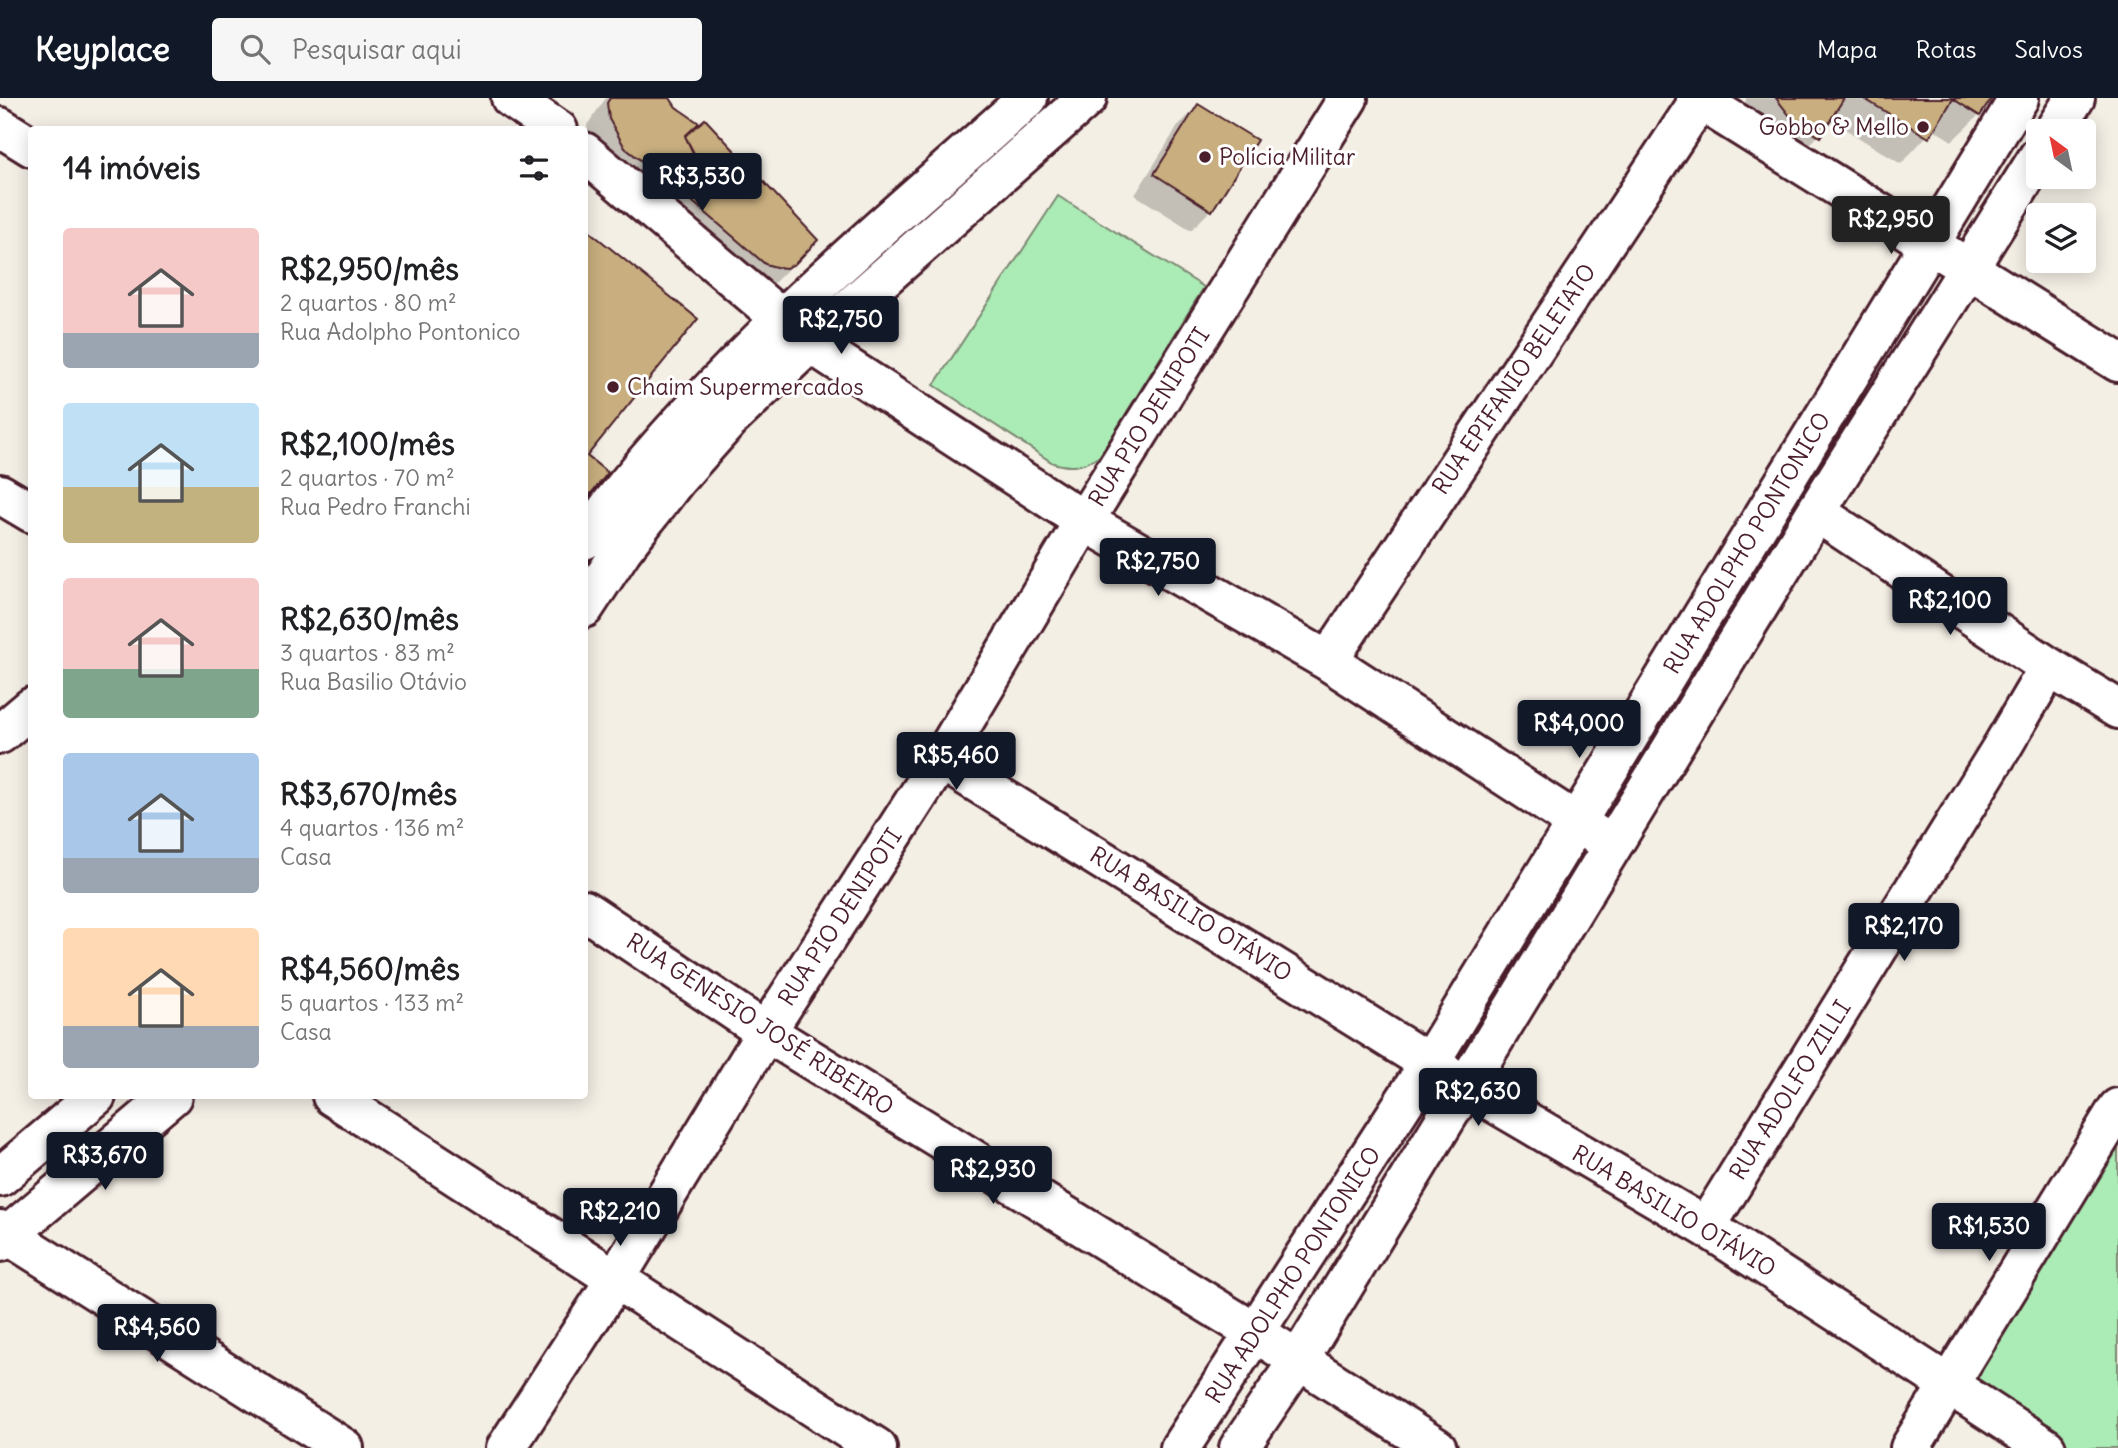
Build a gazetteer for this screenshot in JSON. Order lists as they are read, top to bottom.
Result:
{
  "streets": {
    "street": [
      "RUA EPIFANIO BELETATO",
      "RUA PIO DENIPOTI",
      "RUA ADOLPHO PONTONICO",
      "RUA BASILIO OTÁVIO",
      "RUA GENESIO JOSÉ RIBEIRO",
      "RUA ADOLFO ZILLI"
    ]
  },
  "crossings": [
    ["RUA PIO DENIPOTI", "RUA BASILIO OTÁVIO"],
    ["RUA PIO DENIPOTI", "RUA GENESIO JOSÉ RIBEIRO"],
    ["RUA ADOLPHO PONTONICO", "RUA BASILIO OTÁVIO"],
    ["RUA ADOLPHO PONTONICO", "RUA GENESIO JOSÉ RIBEIRO"],
    ["RUA BASILIO OTÁVIO", "RUA ADOLFO ZILLI"]
  ],
  "places": ["Gobbo & Mello", "Polícia Militar", "Chaim Supermercados"],
  "north": "top left",
  "page": {
    "header": "Keyplace",
    "search": "Pesquisar aqui",
    "nav": ["Mapa", "Rotas", "Salvos"],
    "heading": "14 imóveis",
    "price": [
      "R$3,530",
      "R$2,950",
      "R$2,750",
      "R$2,750",
      "R$2,100",
      "R$4,000",
      "R$5,460",
      "R$2,170",
      "R$2,630",
      "R$3,670",
      "R$2,930",
      "R$2,210",
      "R$1,530",
      "R$4,560"
    ],
    "list": [
      {
        "name": "R$2,950/mês",
        "note": "2 quartos · 80 m² · Rua Adolpho Pontonico"
      },
      {
        "name": "R$2,100/mês",
        "note": "2 quartos · 70 m² · Rua Pedro Franchi"
      },
      {
        "name": "R$2,630/mês",
        "note": "3 quartos · 83 m² · Rua Basilio Otávio"
      },
      {
        "name": "R$3,670/mês",
        "note": "4 quartos · 136 m² · Casa"
      },
      {
        "name": "R$4,560/mês",
        "note": "5 quartos · 133 m² · Casa"
      }
    ]
  }
}
